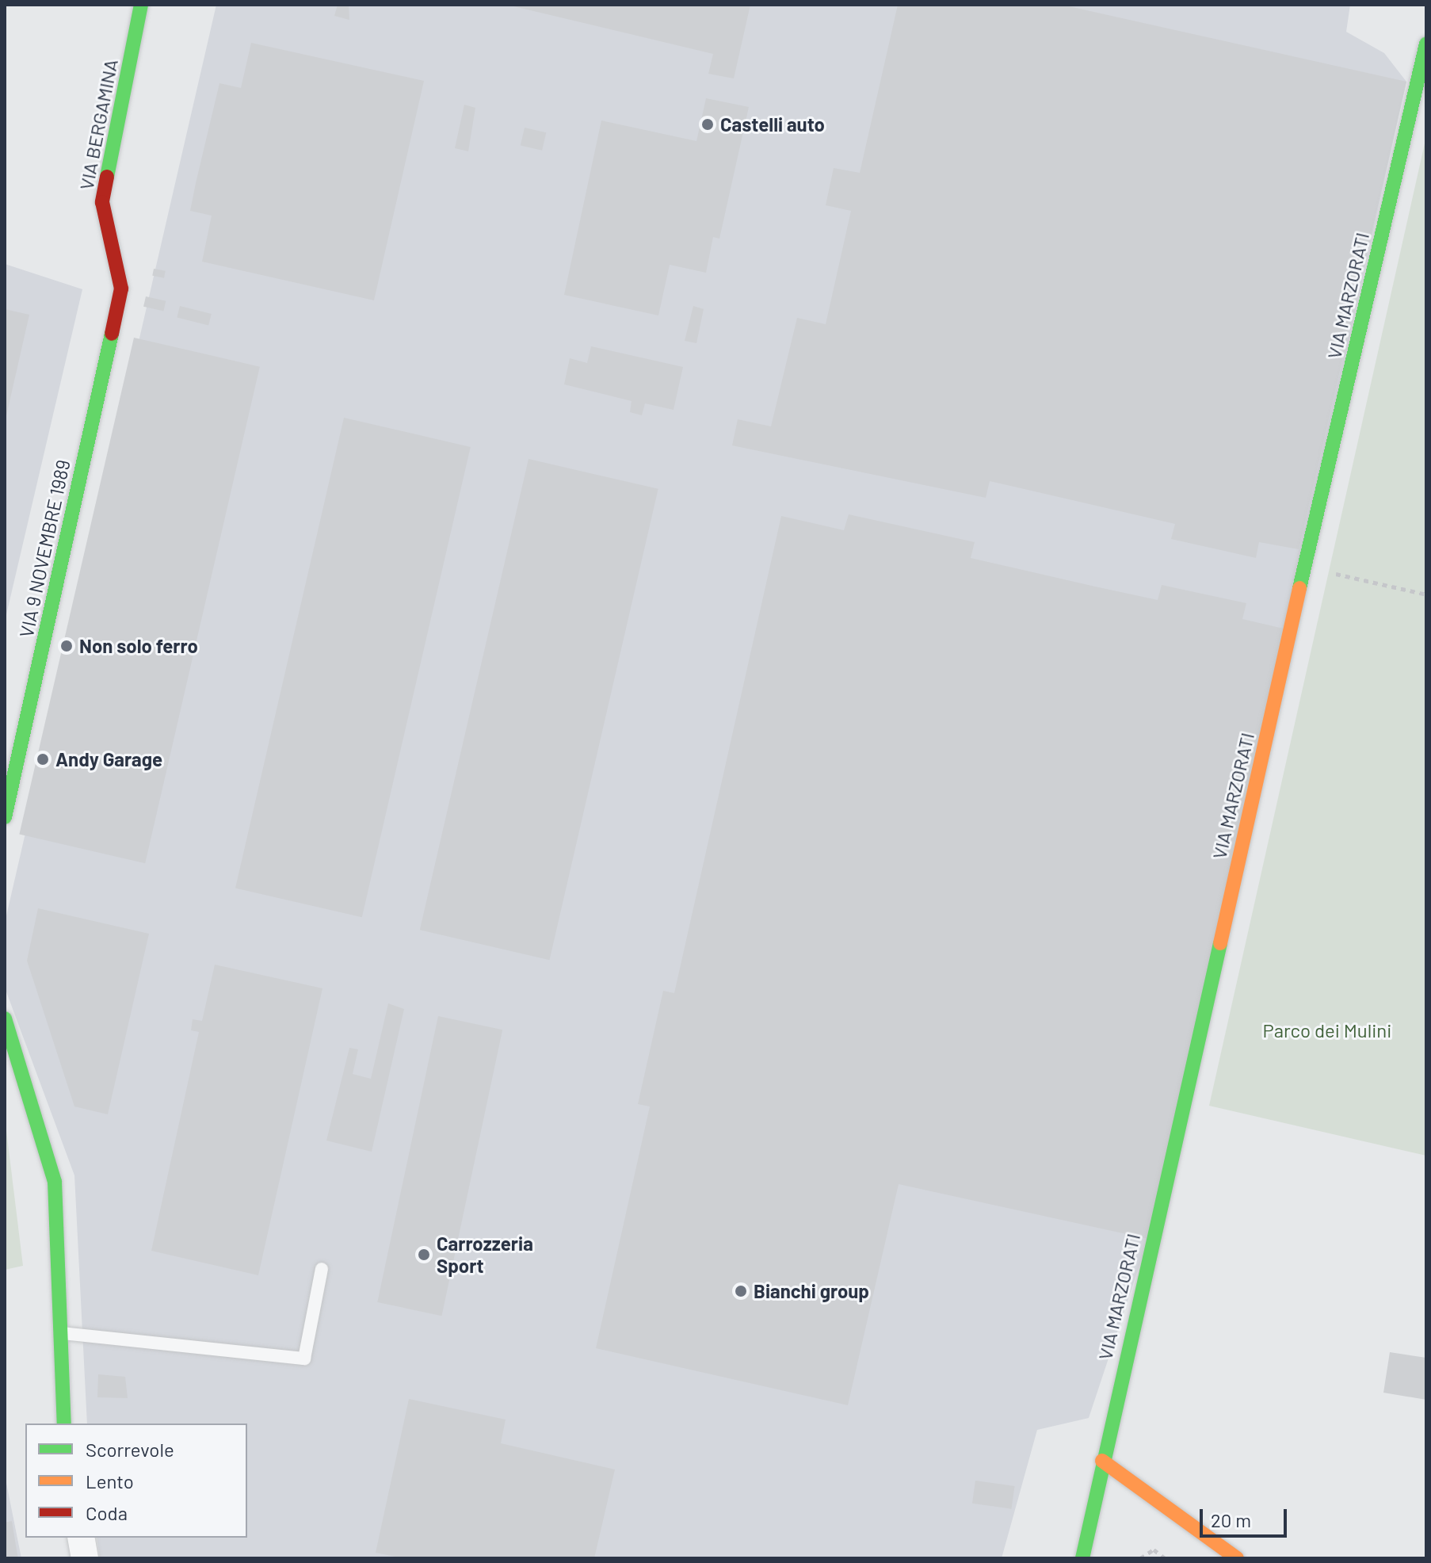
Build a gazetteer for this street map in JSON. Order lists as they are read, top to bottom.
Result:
{
  "streets": {
    "street": ["VIA BERGAMINA", "VIA MARZORATI", "VIA 9 NOVEMBRE 1989"]
  },
  "crossings": [
    ["VIA BERGAMINA", "VIA 9 NOVEMBRE 1989"]
  ],
  "parks": ["Parco dei Mulini"],
  "places": [
    "Castelli auto",
    "Non solo ferro",
    "Andy Garage",
    "Carrozzeria Sport",
    "Bianchi group"
  ],
  "legend": ["Scorrevole", "Lento", "Coda"],
  "scale_bar": "20 m"
}
